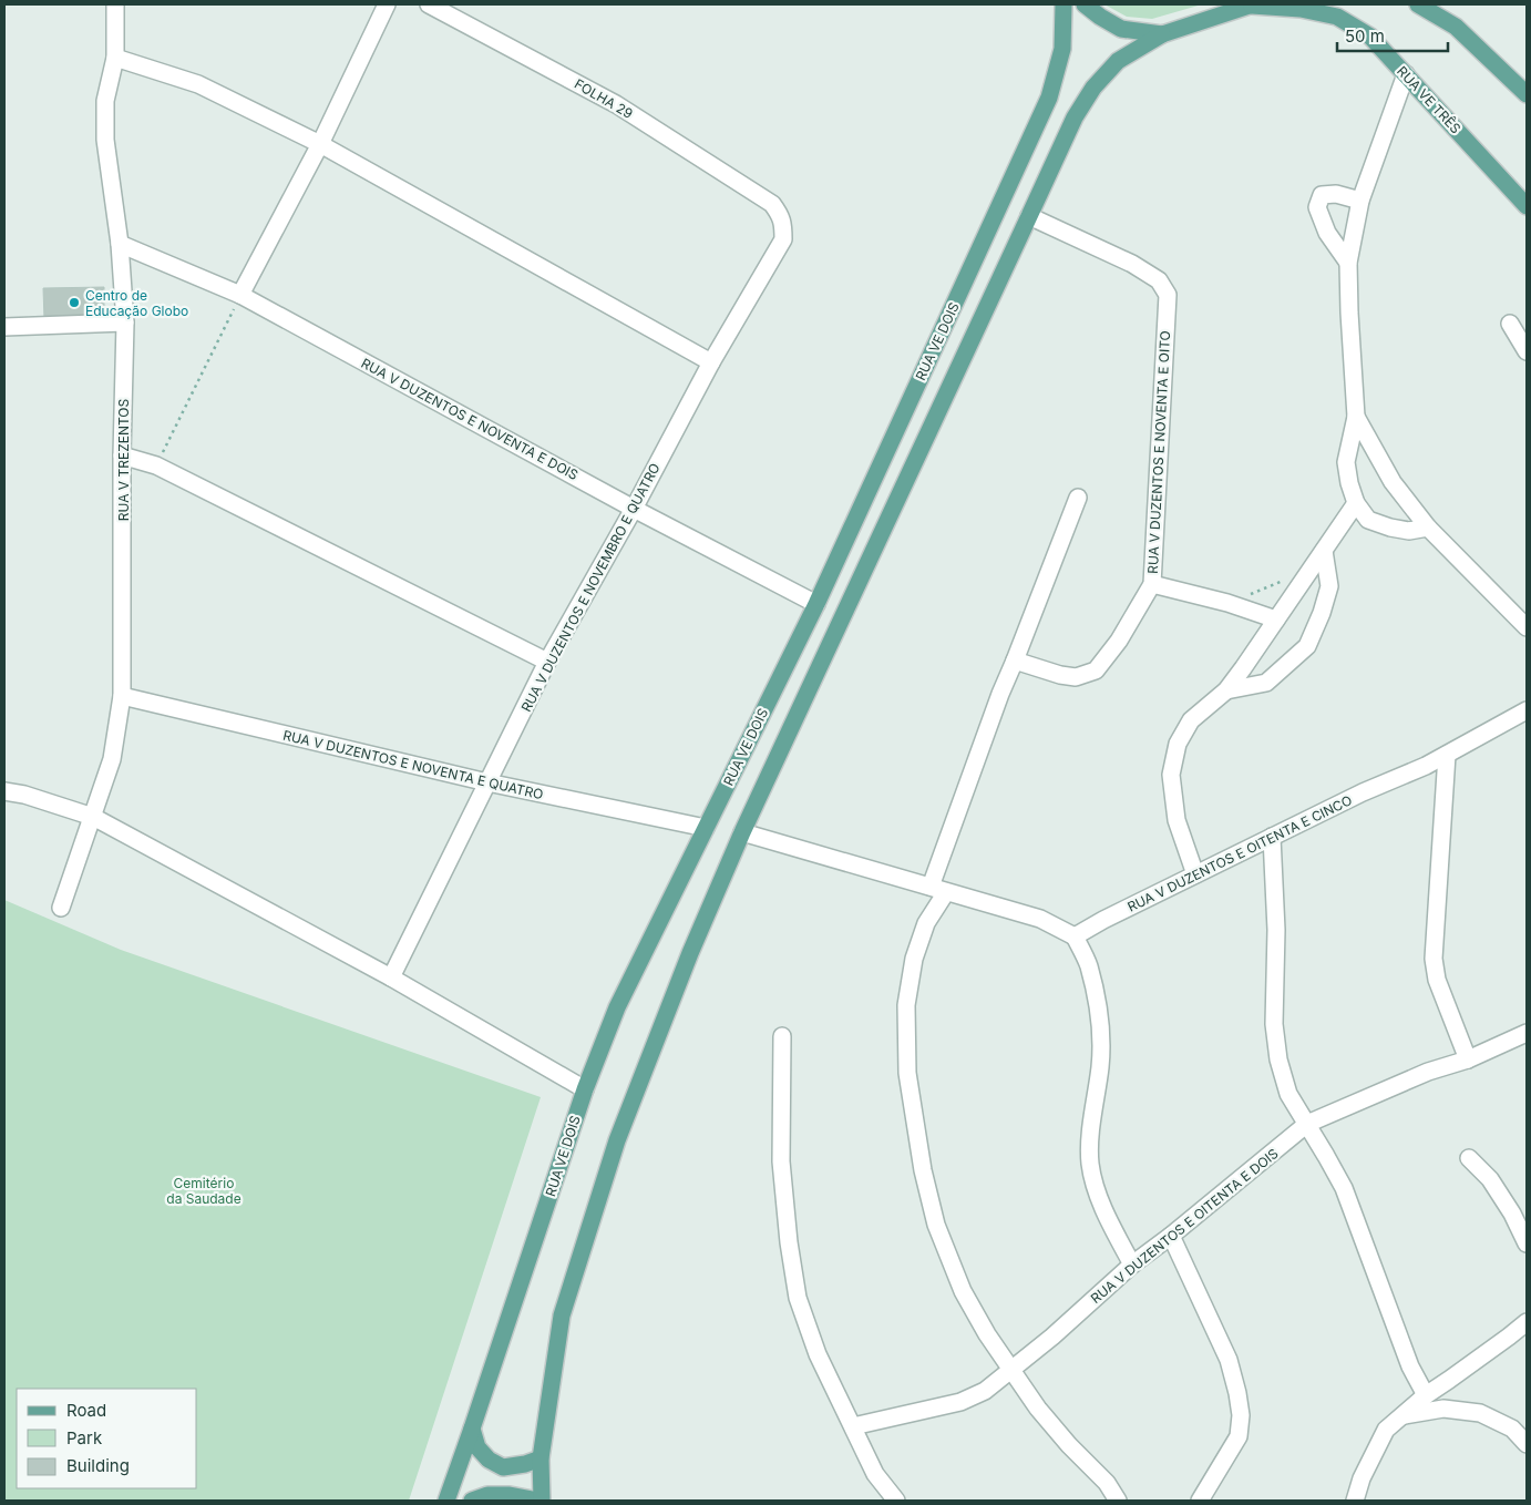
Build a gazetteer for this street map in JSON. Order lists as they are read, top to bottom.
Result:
{
  "streets": {
    "main road": ["RUA VE TRÊS", "RUA VE DOIS"],
    "street": [
      "FOLHA 29",
      "RUA V DUZENTOS E NOVENTA E DOIS",
      "RUA V DUZENTOS E NOVENTA E OITO",
      "RUA V TREZENTOS",
      "RUA V DUZENTOS E NOVEMBRO E QUATRO",
      "RUA V DUZENTOS E NOVENTA E QUATRO",
      "RUA V DUZENTOS E OITENTA E CINCO",
      "RUA V DUZENTOS E OITENTA E DOIS"
    ]
  },
  "crossings": [
    ["FOLHA 29", "RUA V DUZENTOS E NOVEMBRO E QUATRO"],
    ["RUA VE DOIS", "RUA V DUZENTOS E NOVENTA E DOIS"],
    ["RUA VE DOIS", "RUA V DUZENTOS E NOVENTA E QUATRO"],
    ["RUA V DUZENTOS E NOVENTA E DOIS", "RUA V TREZENTOS"],
    ["RUA V DUZENTOS E NOVENTA E DOIS", "RUA V DUZENTOS E NOVEMBRO E QUATRO"],
    ["RUA V TREZENTOS", "RUA V DUZENTOS E NOVENTA E QUATRO"],
    ["RUA V DUZENTOS E NOVEMBRO E QUATRO", "RUA V DUZENTOS E NOVENTA E QUATRO"]
  ],
  "parks": ["Cemitério da Saudade"],
  "places": ["Centro de Educação Globo"],
  "legend": ["Road", "Park", "Building"],
  "scale_bar": "50 m"
}
